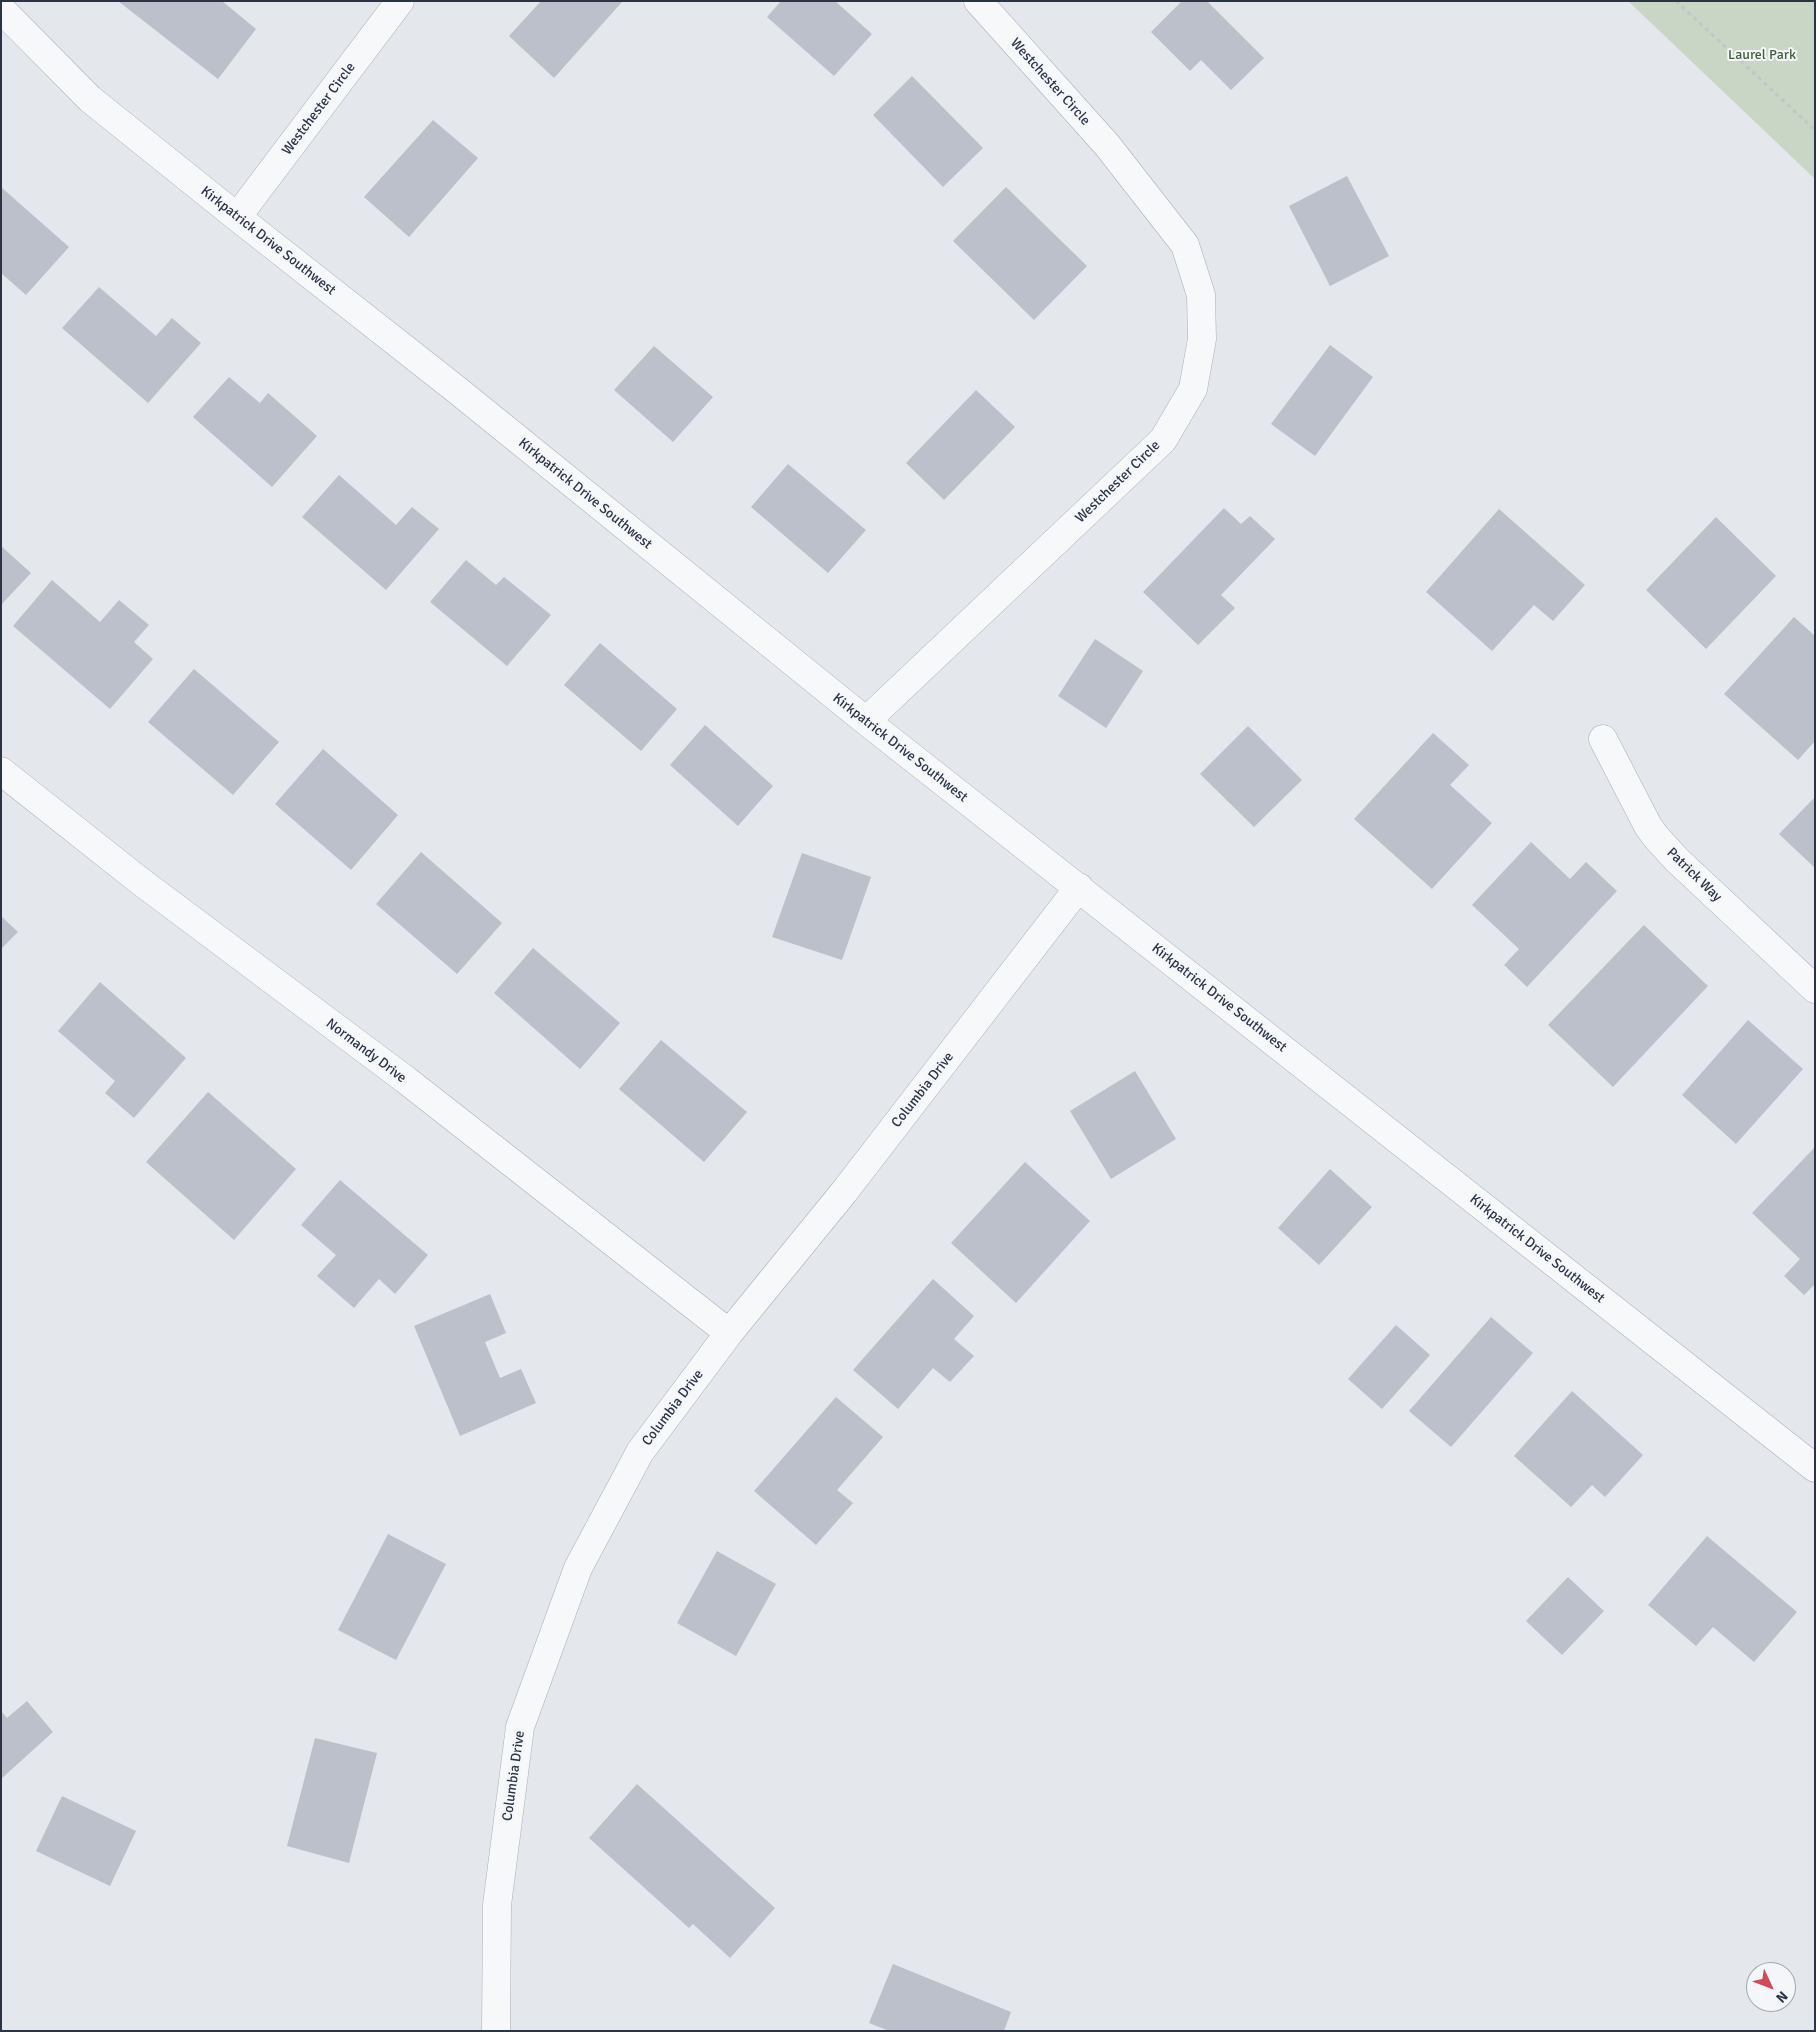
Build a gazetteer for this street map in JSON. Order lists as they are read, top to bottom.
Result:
{
  "streets": {
    "street": [
      "Westchester Circle",
      "Kirkpatrick Drive Southwest",
      "Patrick Way",
      "Normandy Drive",
      "Columbia Drive"
    ]
  },
  "crossings": [
    ["Westchester Circle", "Kirkpatrick Drive Southwest"],
    ["Kirkpatrick Drive Southwest", "Columbia Drive"],
    ["Normandy Drive", "Columbia Drive"]
  ],
  "parks": ["Laurel Park"],
  "north": "bottom right"
}
